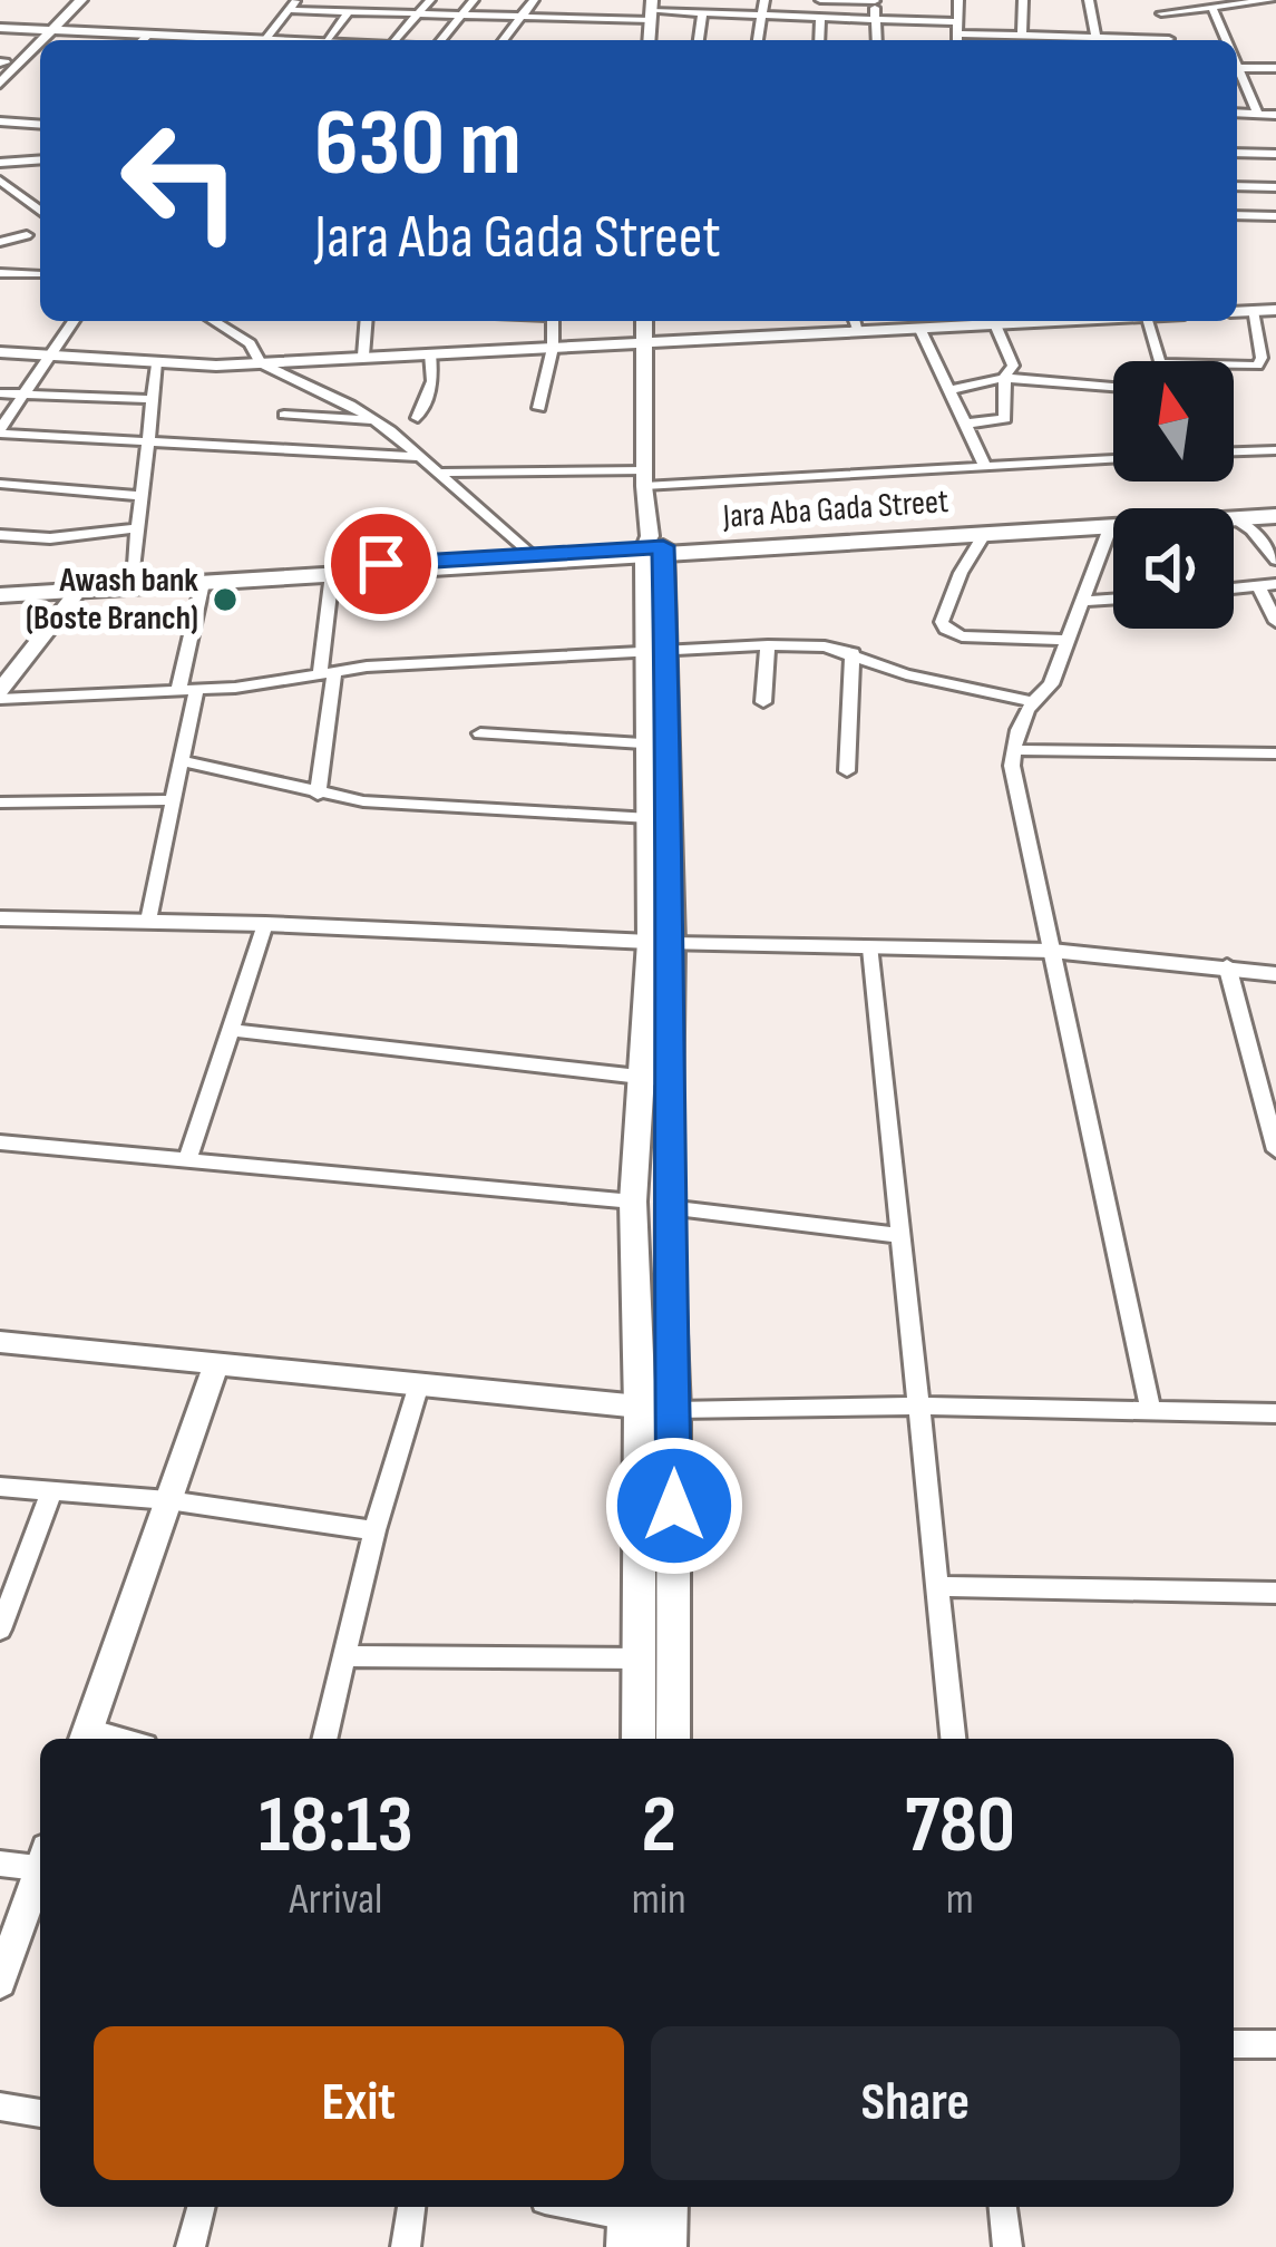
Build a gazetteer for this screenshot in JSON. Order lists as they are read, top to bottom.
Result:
{
  "streets": {
    "main road": ["Jara Aba Gada Street"]
  },
  "places": ["Awash bank (Boste Branch)"],
  "north": "top",
  "page": {
    "turn": ["630 m", "Jara Aba Gada Street"],
    "eta": [
      "18:13",
      "Arrival",
      "2",
      "min",
      "780",
      "m"
    ],
    "buttons": ["Exit", "Share"]
  }
}
